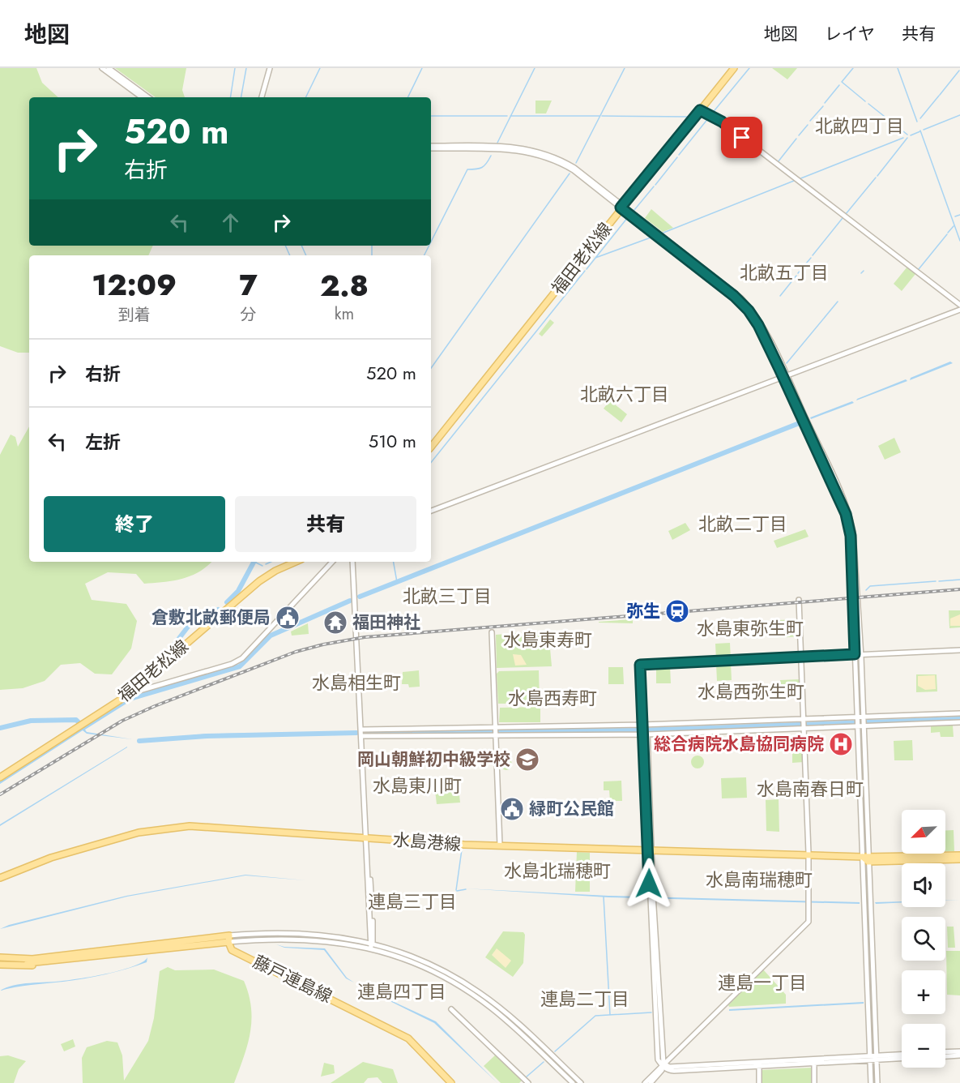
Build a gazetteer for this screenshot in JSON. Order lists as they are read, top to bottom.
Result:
{
  "streets": {
    "main road": ["福田老松線", "水島港線", "藤戸連島線"]
  },
  "districts": [
    "北畝四丁目",
    "北畝五丁目",
    "北畝六丁目",
    "北畝二丁目",
    "北畝三丁目",
    "水島東弥生町",
    "水島東寿町",
    "水島相生町",
    "水島西弥生町",
    "水島西寿町",
    "水島東川町",
    "水島南春日町",
    "水島北瑞穂町",
    "水島南瑞穂町",
    "連島三丁目",
    "連島一丁目",
    "連島四丁目",
    "連島二丁目"
  ],
  "places": {
    "station": ["弥生"],
    "public building": ["倉敷北畝郵便局", "緑町公民館"],
    "temple": ["福田神社"],
    "hospital": ["総合病院水島協同病院"],
    "school or university": ["岡山朝鮮初中級学校"]
  },
  "north": "bottom left",
  "page": {
    "header": "地図",
    "nav": ["地図", "レイヤ", "共有"],
    "turn": ["520 m", "右折"],
    "eta": [
      "12:09",
      "到着",
      "7",
      "分",
      "2.8",
      "km"
    ],
    "list": [
      {
        "name": "右折",
        "value": "520 m"
      },
      {
        "name": "左折",
        "value": "510 m"
      }
    ],
    "buttons": ["終了", "共有"],
    "map_buttons": ["+", "−"]
  }
}
